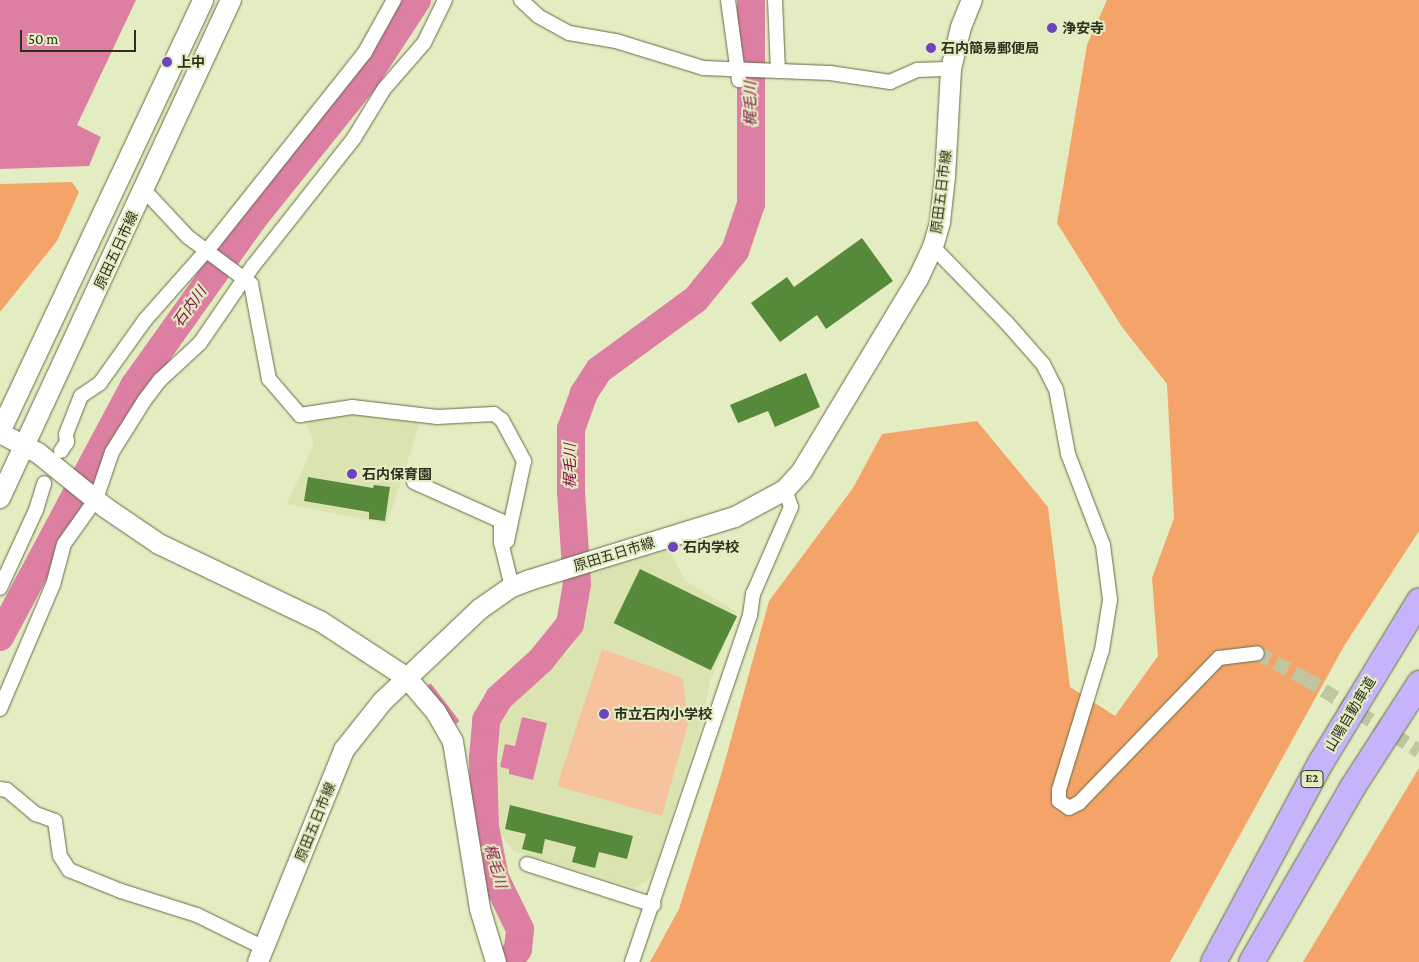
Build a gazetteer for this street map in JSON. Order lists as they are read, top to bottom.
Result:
{
  "streets": {
    "highway": ["山陽自動車道", "E2"],
    "main road": ["原田五日市線"]
  },
  "water": ["梶毛川", "石内川"],
  "places": [
    "浄安寺",
    "石内簡易郵便局",
    "上中",
    "石内保育園",
    "石内学校",
    "市立石内小学校"
  ],
  "scale_bar": "50 m"
}
